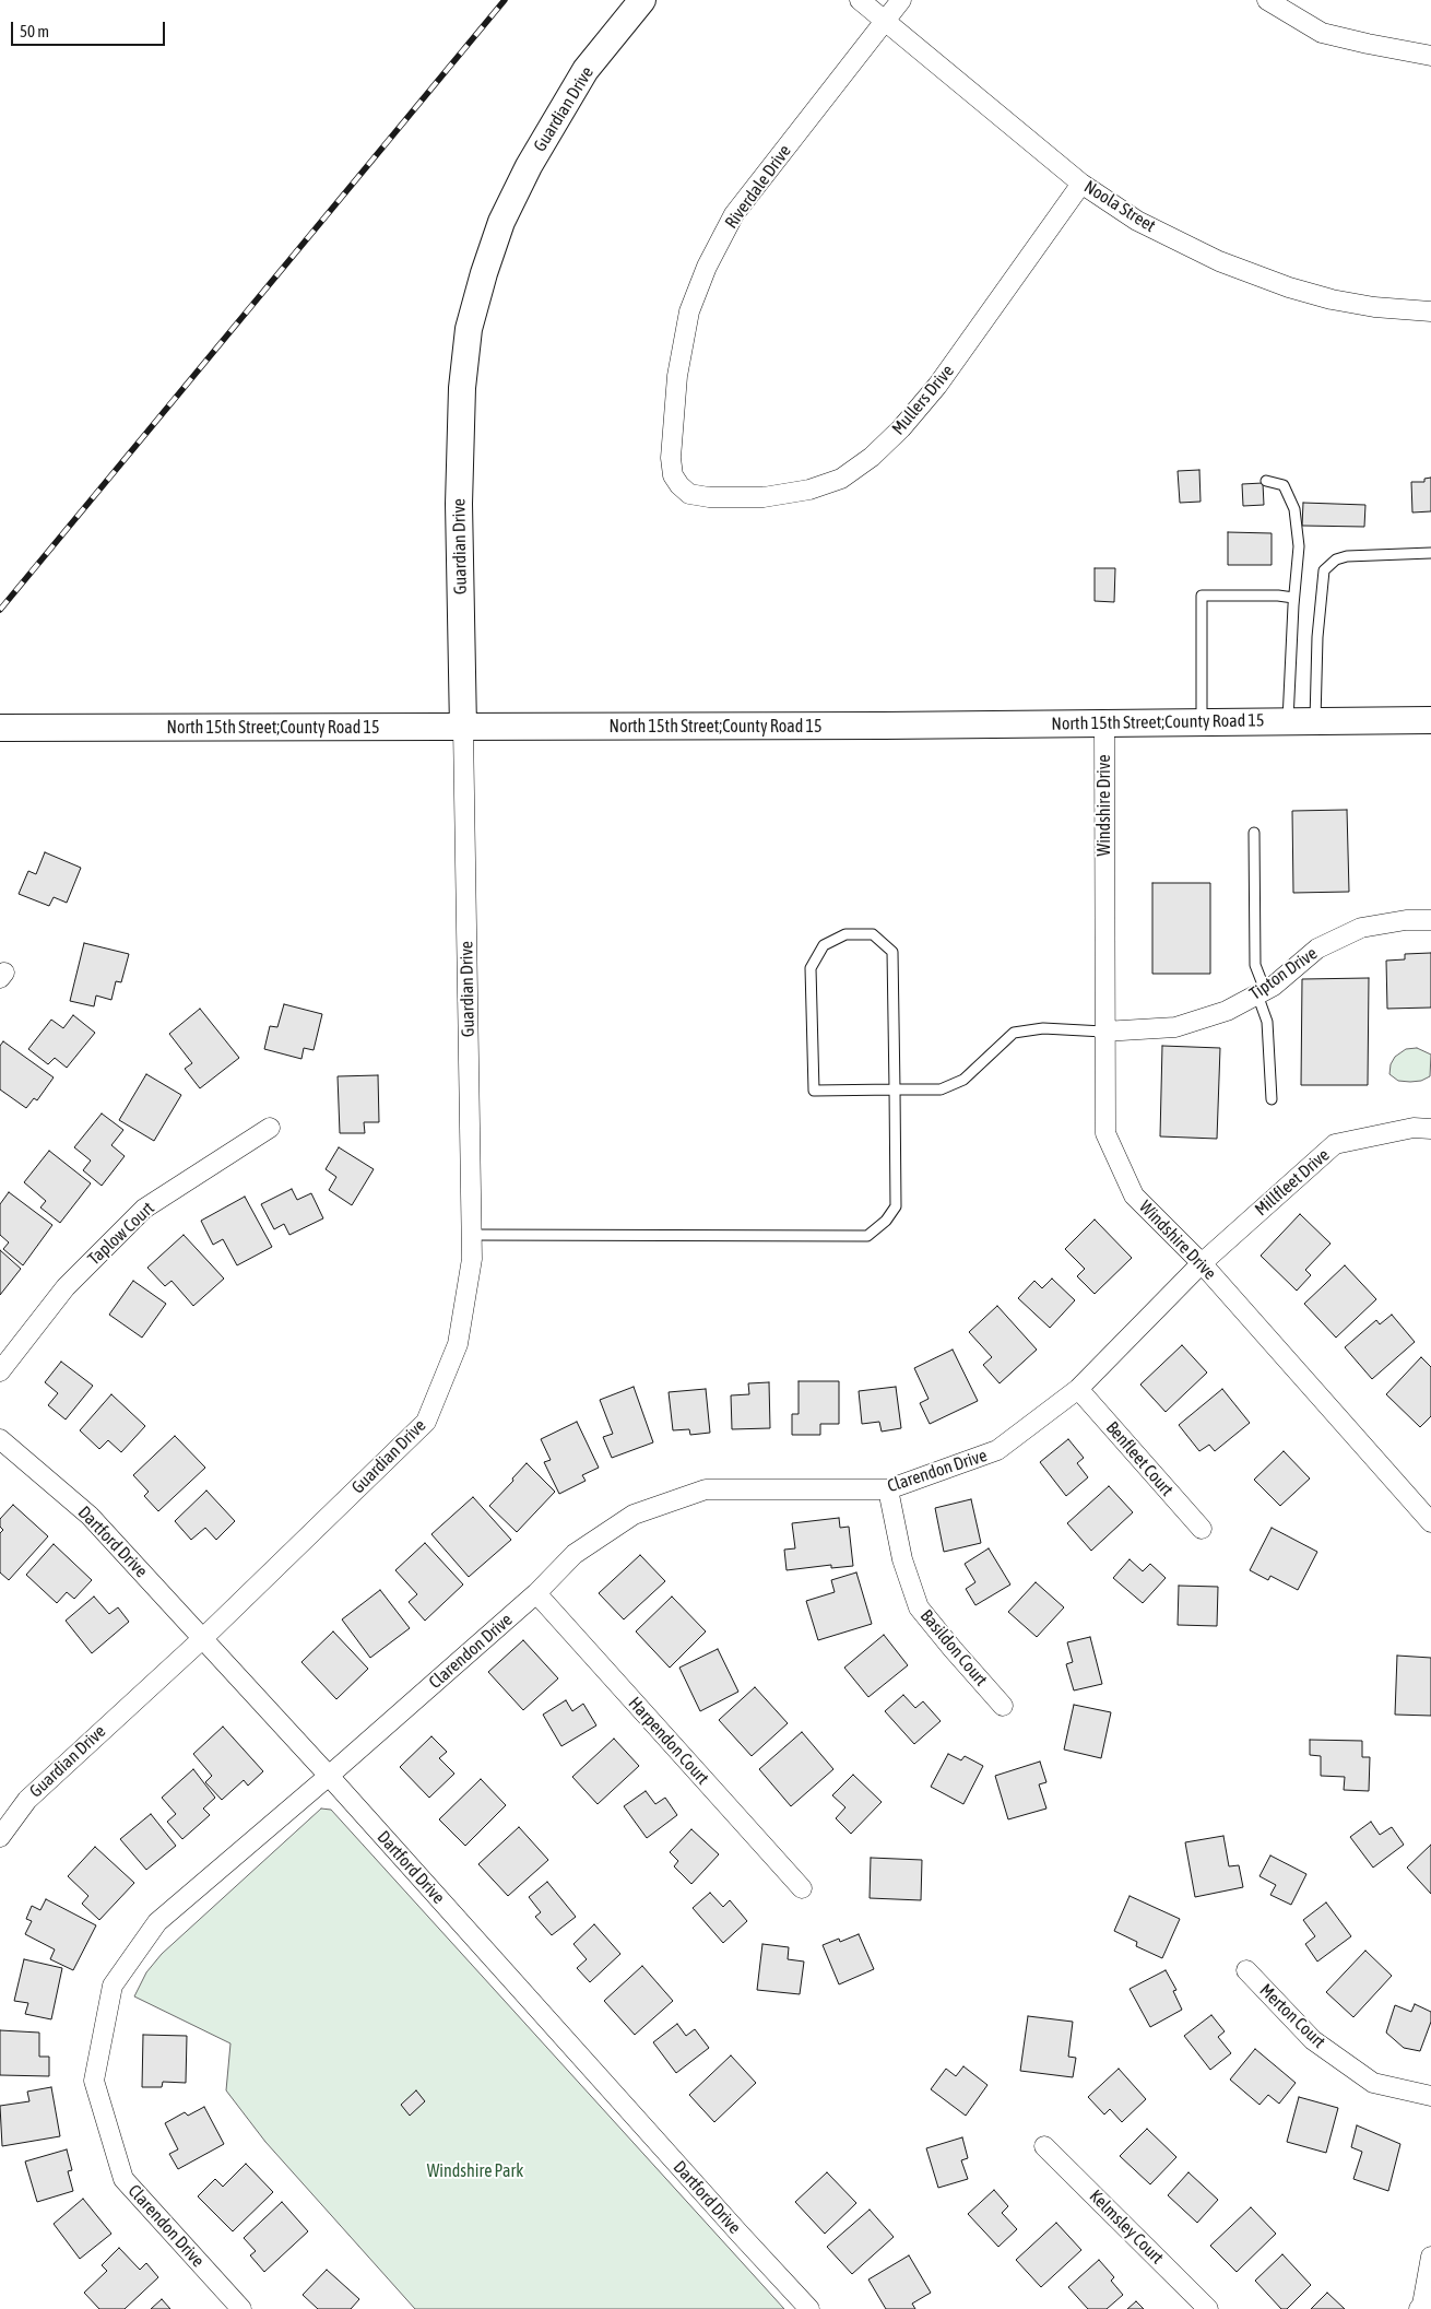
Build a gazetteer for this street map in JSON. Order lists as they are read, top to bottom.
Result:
{
  "streets": {
    "street": [
      "Guardian Drive",
      "Riverdale Drive",
      "Noola Street",
      "Mullers Drive",
      "North 15th Street;County Road 15",
      "Windshire Drive",
      "Tipton Drive",
      "Millfleet Drive",
      "Taplow Court",
      "Benfleet Court",
      "Clarendon Drive",
      "Dartford Drive",
      "Basildon Court",
      "Harpendon Court",
      "Merton Court",
      "Kelmsley Court"
    ]
  },
  "crossings": [
    ["Guardian Drive", "North 15th Street;County Road 15"],
    ["Guardian Drive", "Dartford Drive"],
    ["Riverdale Drive", "Noola Street"],
    ["Riverdale Drive", "Mullers Drive"],
    ["Noola Street", "Mullers Drive"],
    ["North 15th Street;County Road 15", "Windshire Drive"],
    ["Windshire Drive", "Tipton Drive"],
    ["Windshire Drive", "Millfleet Drive"],
    ["Windshire Drive", "Clarendon Drive"],
    ["Millfleet Drive", "Clarendon Drive"],
    ["Benfleet Court", "Clarendon Drive"],
    ["Clarendon Drive", "Dartford Drive"],
    ["Clarendon Drive", "Basildon Court"],
    ["Clarendon Drive", "Harpendon Court"]
  ],
  "parks": ["Windshire Park"],
  "scale_bar": "50 m"
}
